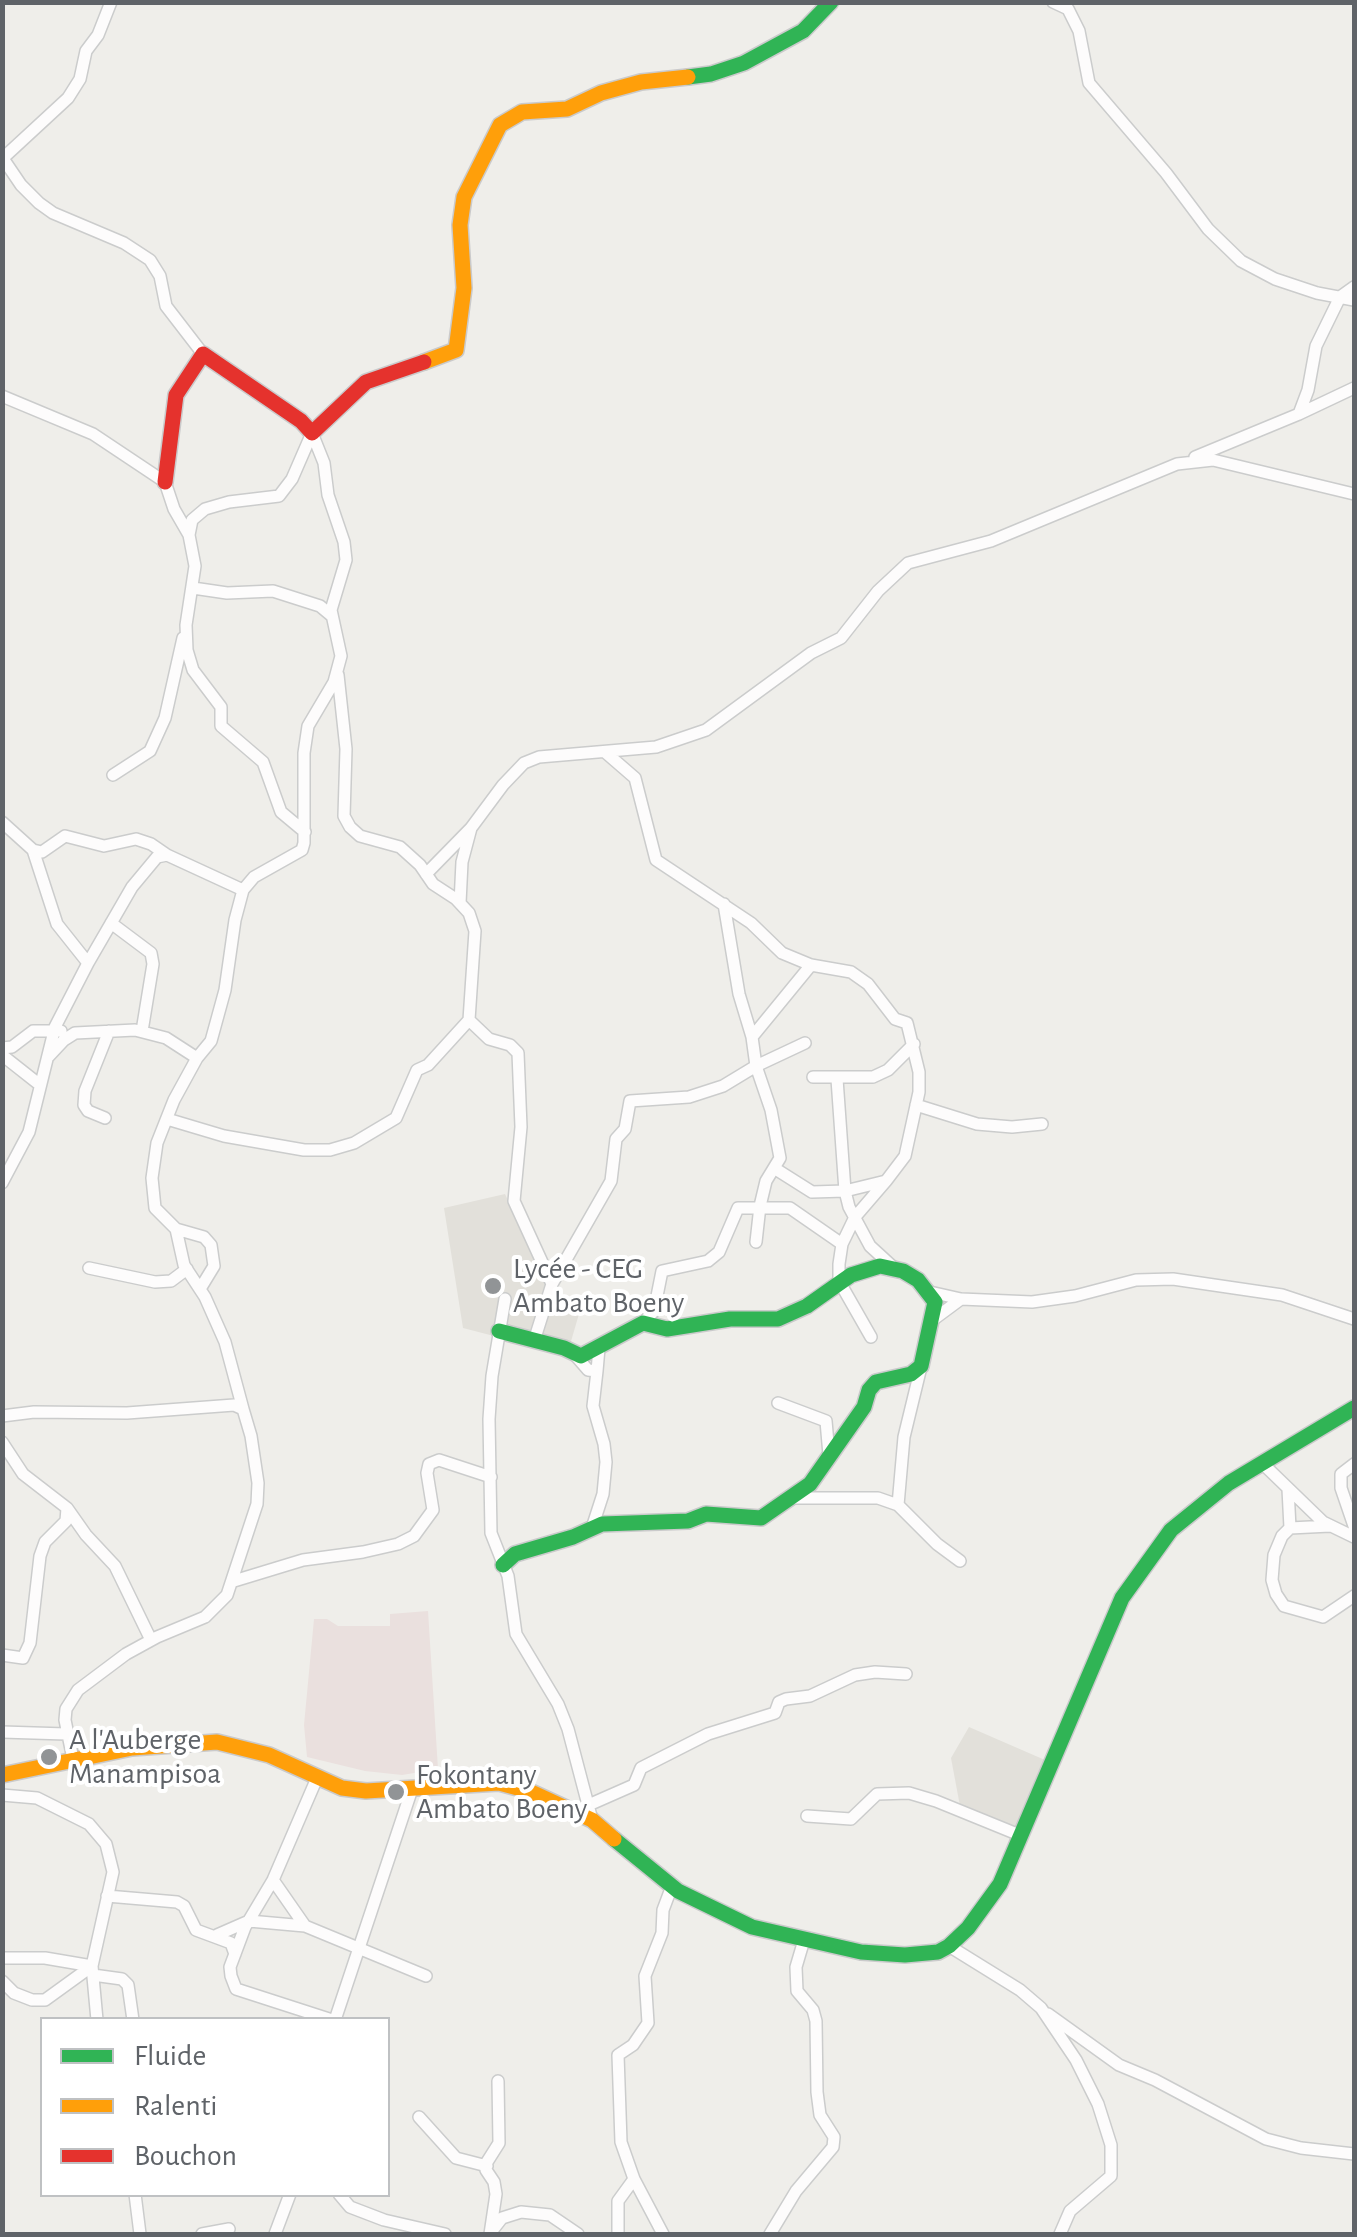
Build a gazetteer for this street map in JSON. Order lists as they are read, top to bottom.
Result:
{
  "places": ["Lycée - CEG Ambato Boeny", "A l'Auberge Manampisoa", "Fokontany Ambato Boeny"],
  "legend": ["Fluide", "Ralenti", "Bouchon"]
}
